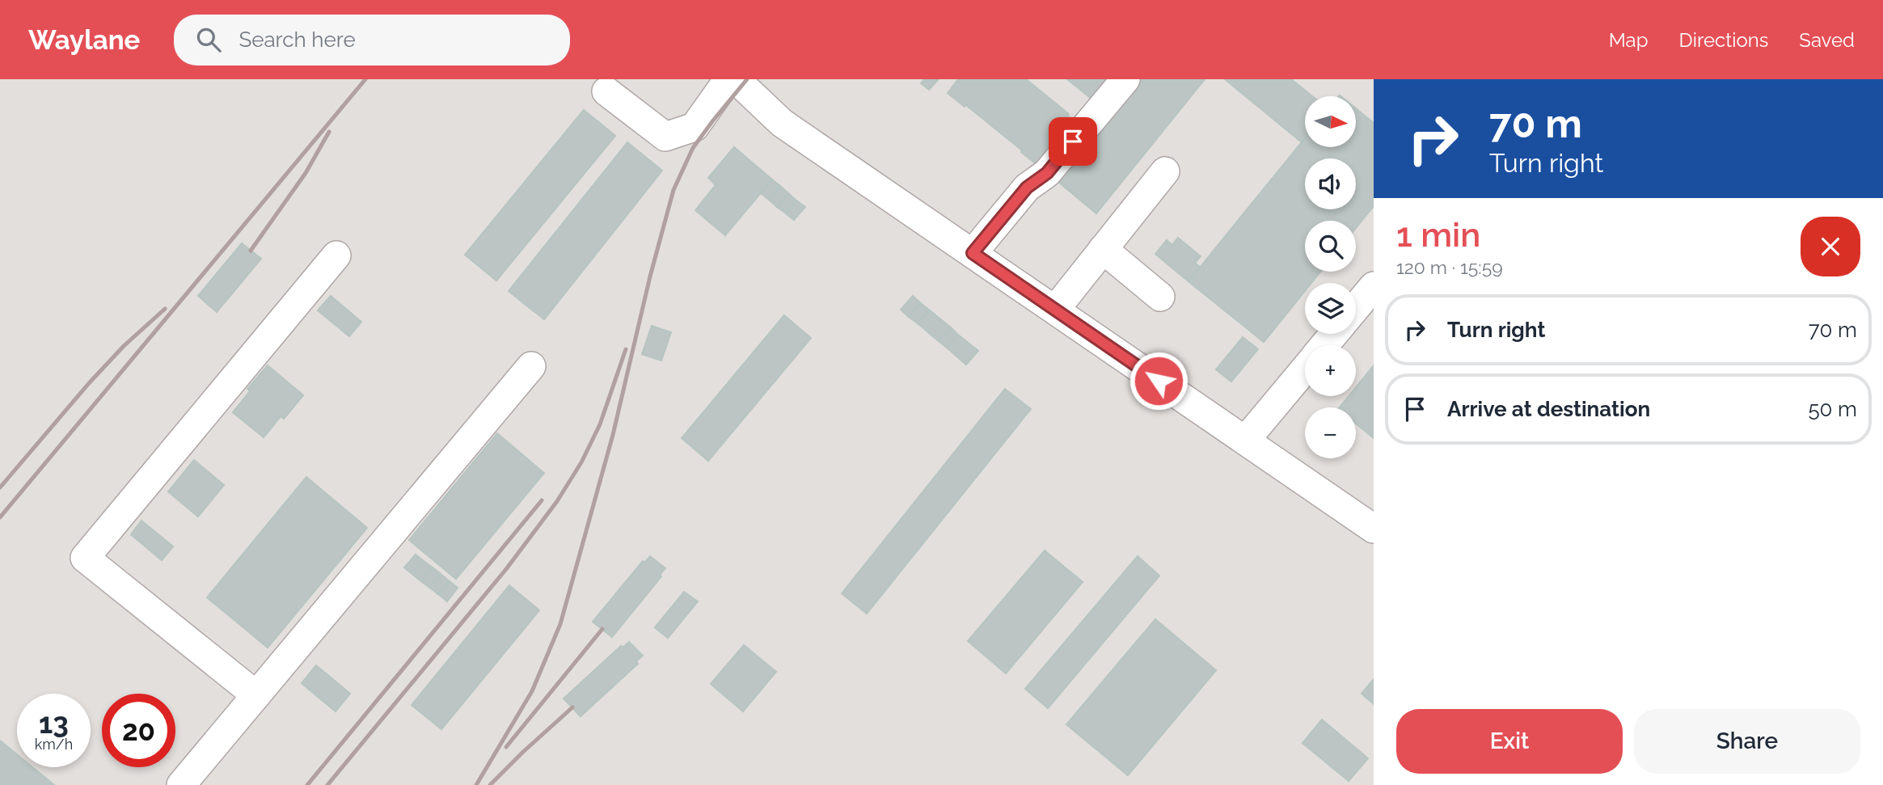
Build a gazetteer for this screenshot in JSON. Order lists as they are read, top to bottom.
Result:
{
  "north": "right",
  "page": {
    "header": "Waylane",
    "search": "Search here",
    "nav": ["Map", "Directions", "Saved"],
    "turn": ["70 m", "Turn right"],
    "map_buttons": ["+", "−"],
    "heading": ["1 min", "120 m · 15:59"],
    "list": [
      {
        "name": "Turn right",
        "value": "70 m"
      },
      {
        "name": "Arrive at destination",
        "value": "50 m"
      }
    ],
    "speed": "13 km/h",
    "limit": "20",
    "buttons": ["Exit", "Share"]
  }
}
